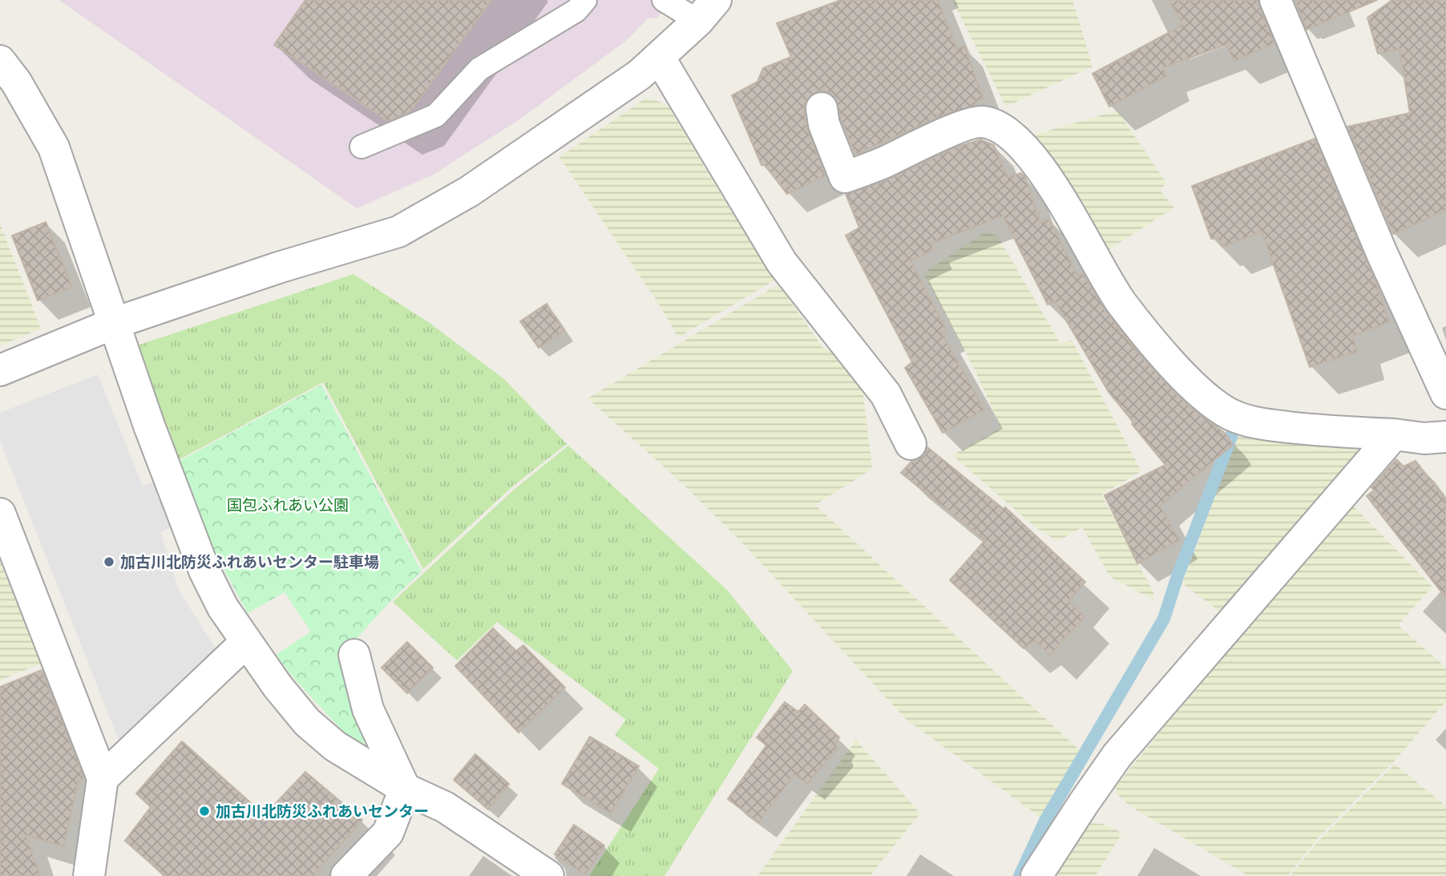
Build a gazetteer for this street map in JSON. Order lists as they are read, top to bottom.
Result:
{
  "parks": ["国包ふれあい公園"],
  "places": ["加古川北防災ふれあいセンター駐車場", "加古川北防災ふれあいセンター"]
}
